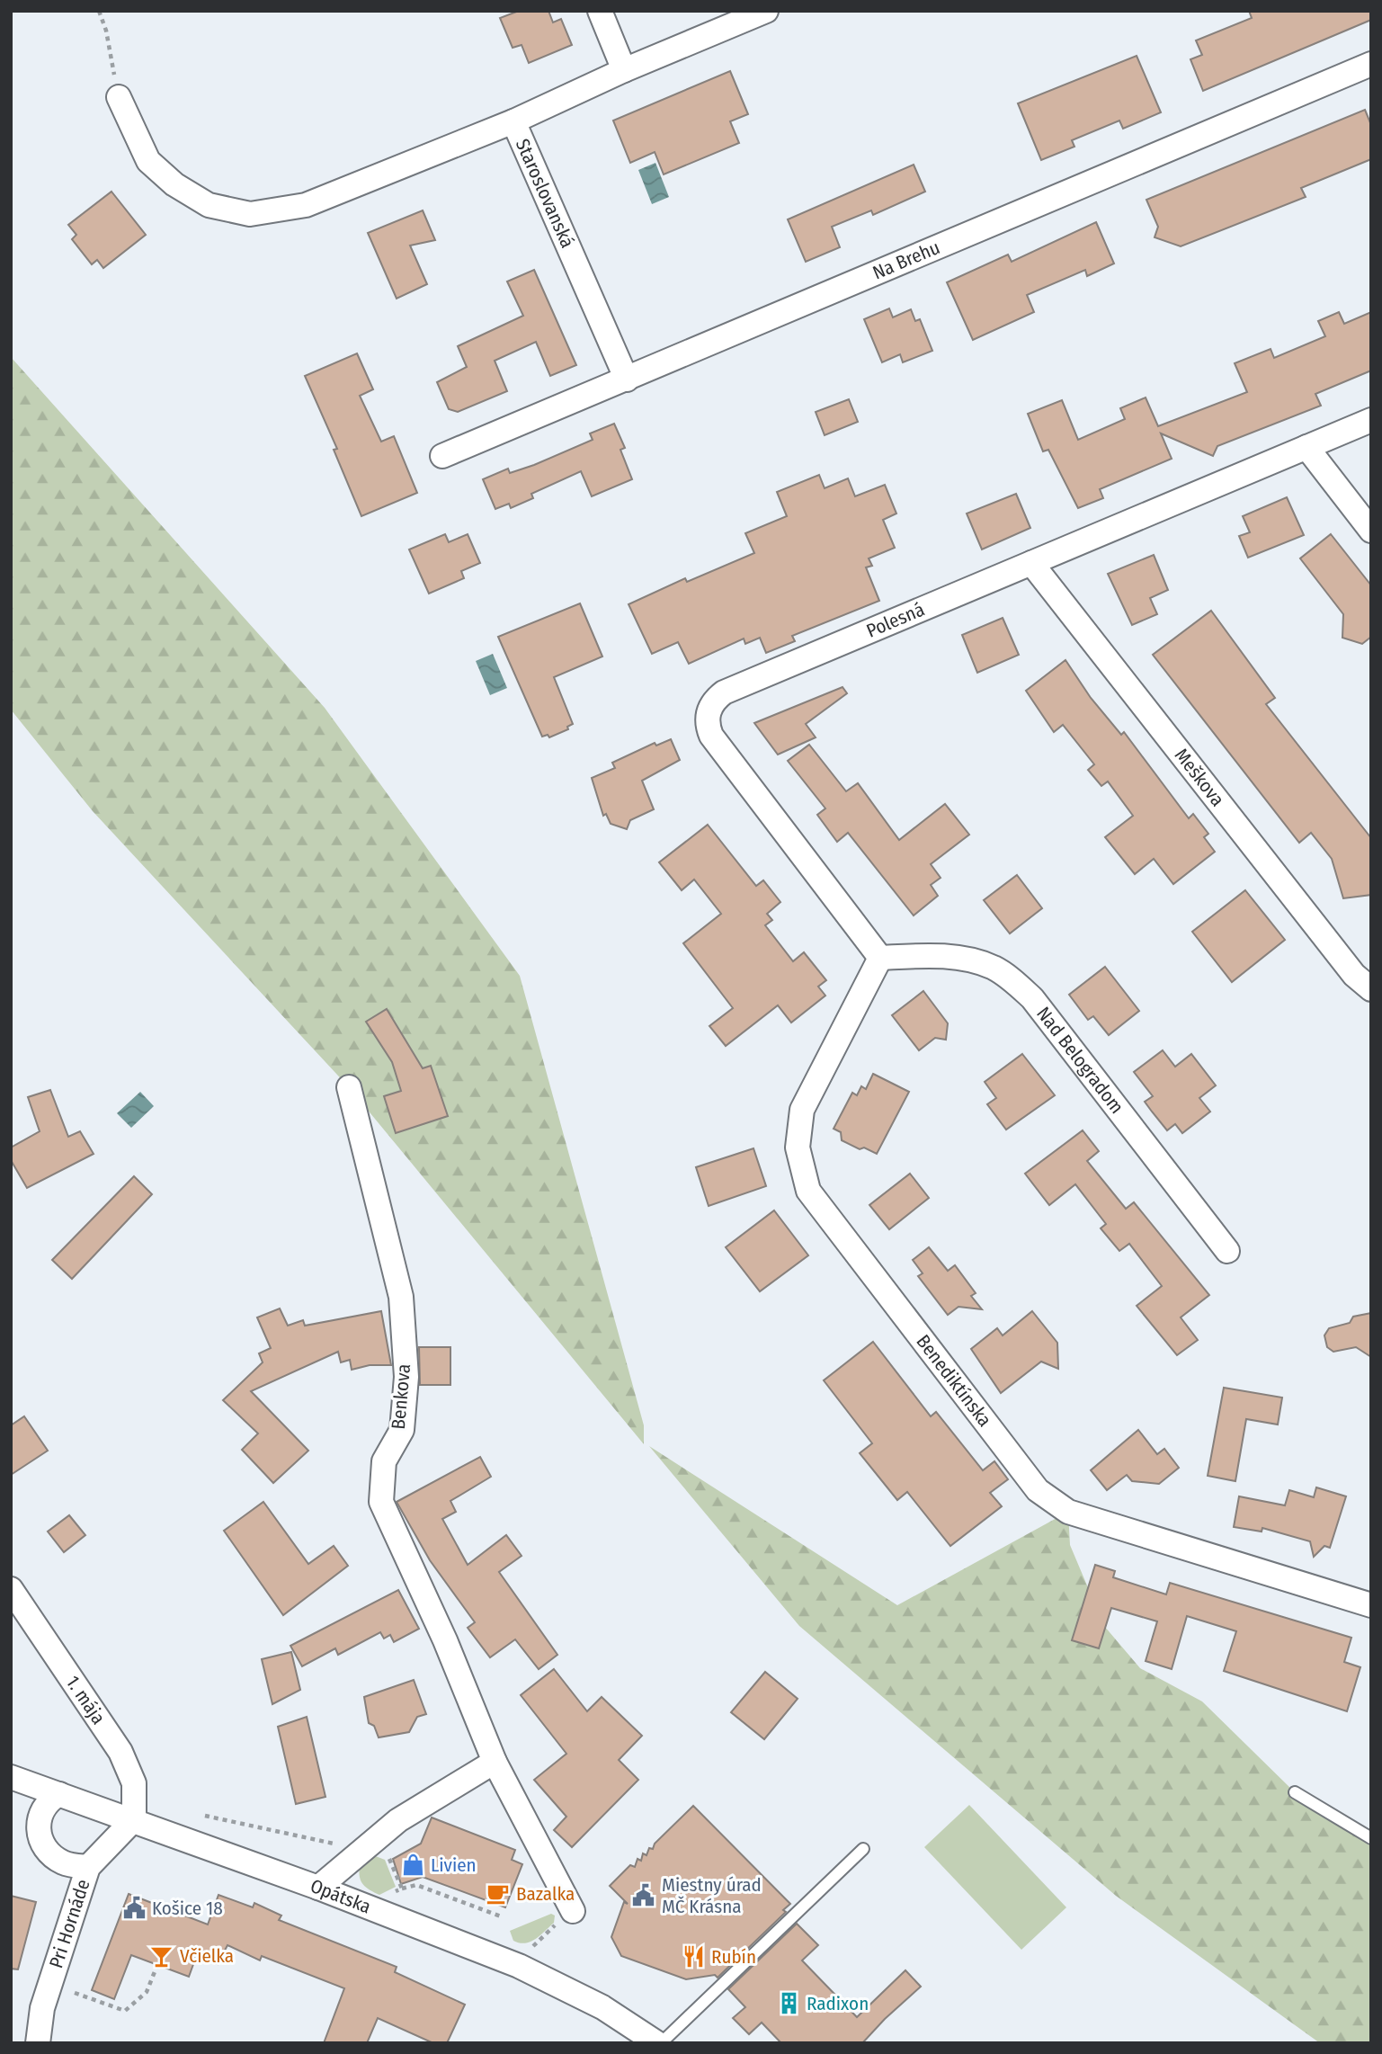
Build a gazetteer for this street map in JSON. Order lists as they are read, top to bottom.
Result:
{
  "streets": {
    "street": [
      "Staroslovanská",
      "Na Brehu",
      "Polesná",
      "Meškova",
      "Nad Belogradom",
      "Benediktínska",
      "Benkova",
      "1. mája",
      "Opátska",
      "Pri Hornáde"
    ]
  },
  "crossings": [
    ["Staroslovanská", "Na Brehu"],
    ["Polesná", "Meškova"],
    ["Polesná", "Nad Belogradom"],
    ["Polesná", "Benediktínska"],
    ["Nad Belogradom", "Benediktínska"],
    ["1. mája", "Opátska"],
    ["1. mája", "Pri Hornáde"],
    ["Opátska", "Pri Hornáde"]
  ],
  "places": {
    "shop": ["Livien"],
    "cafe": ["Bazalka"],
    "public building": ["Miestny úrad MČ Krásna", "Košice 18"],
    "bar": ["Včielka"],
    "restaurant": ["Rubín"],
    "building": ["Radixon"]
  }
}
